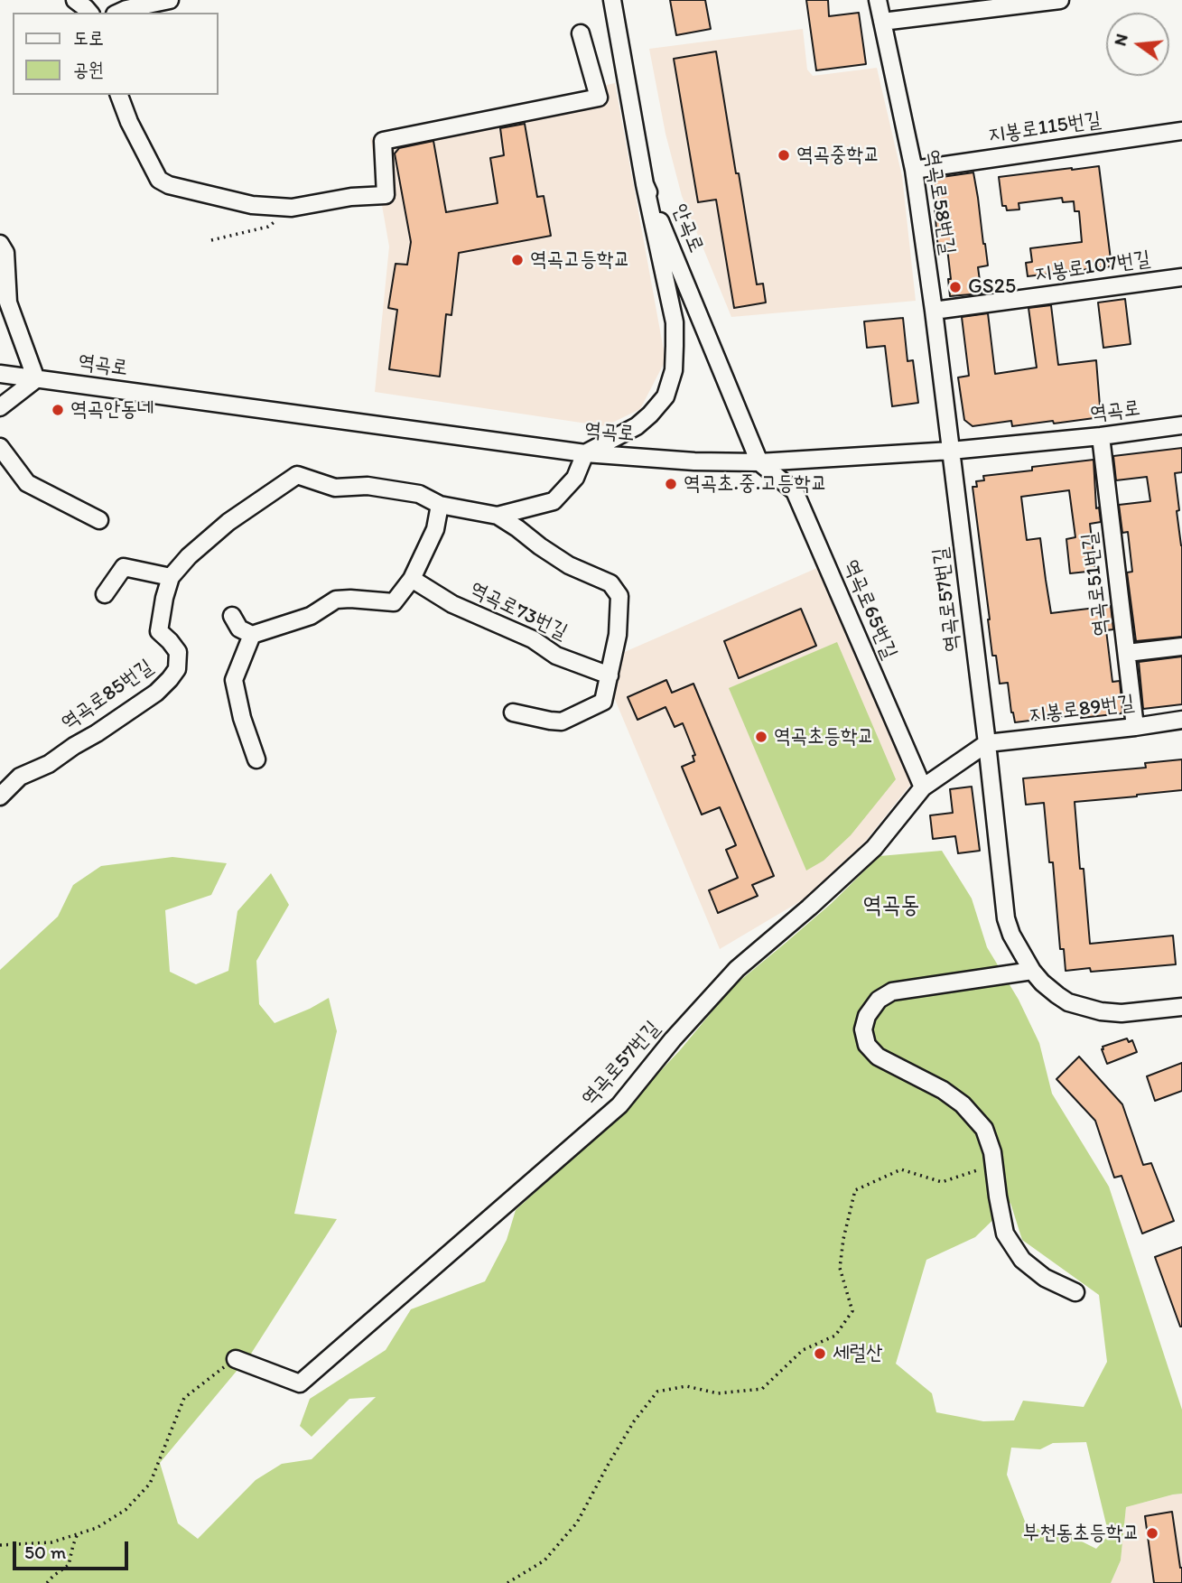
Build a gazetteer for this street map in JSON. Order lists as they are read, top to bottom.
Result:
{
  "streets": {
    "street": [
      "지봉로115번길",
      "역곡로58번길",
      "안곡로",
      "지봉로107번길",
      "역곡로",
      "역곡로51번길",
      "역곡로57번길",
      "역곡로65번길",
      "역곡로73번길",
      "역곡로85번길",
      "지봉로89번길"
    ]
  },
  "crossings": [
    ["지봉로115번길", "역곡로58번길"],
    ["역곡로58번길", "지봉로107번길"],
    ["역곡로58번길", "역곡로"],
    ["역곡로58번길", "역곡로57번길"],
    ["안곡로", "역곡로"],
    ["안곡로", "역곡로65번길"],
    ["역곡로", "역곡로51번길"],
    ["역곡로", "역곡로57번길"],
    ["역곡로", "역곡로65번길"],
    ["역곡로51번길", "지봉로89번길"],
    ["역곡로57번길", "역곡로65번길"],
    ["역곡로57번길", "지봉로89번길"]
  ],
  "districts": ["역곡동"],
  "places": [
    "역곡중학교",
    "역곡고등학교",
    "GS25",
    "역곡안동네",
    "역곡초.중.고등학교",
    "역곡초등학교",
    "세럴산",
    "부천동초등학교"
  ],
  "legend": ["도로", "공원"],
  "scale_bar": "50 m",
  "north": "left"
}
